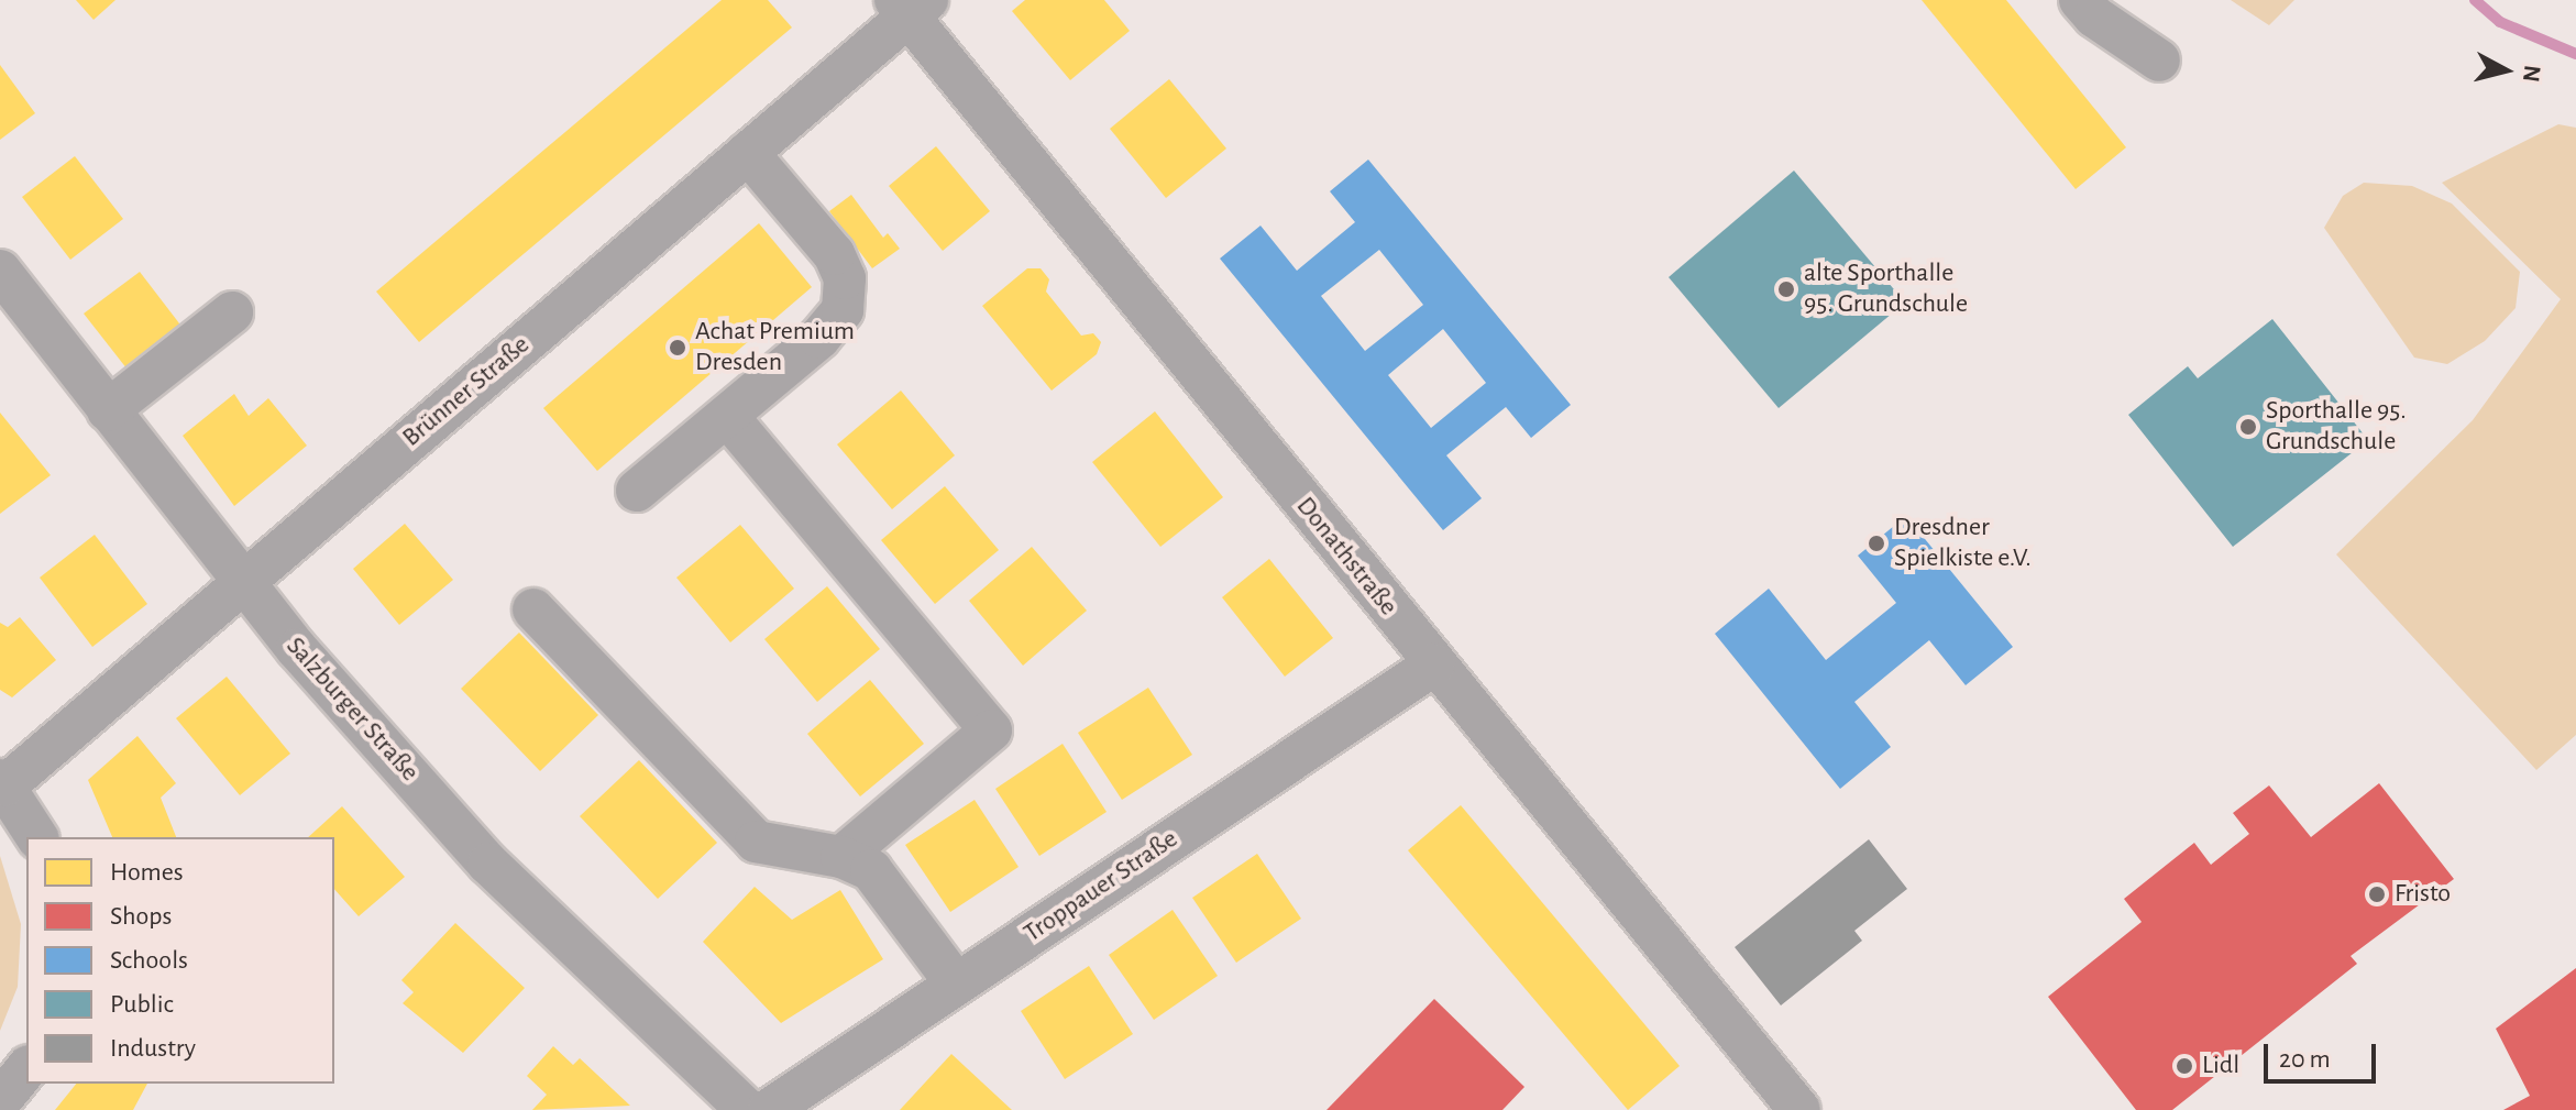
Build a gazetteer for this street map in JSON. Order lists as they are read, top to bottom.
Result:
{
  "streets": {
    "street": [
      "Brünner Straße",
      "Donathstraße",
      "Salzburger Straße",
      "Troppauer Straße"
    ]
  },
  "crossings": [
    ["Brünner Straße", "Donathstraße"],
    ["Brünner Straße", "Salzburger Straße"],
    ["Donathstraße", "Troppauer Straße"]
  ],
  "places": [
    "alte Sporthalle 95. Grundschule",
    "Achat Premium Dresden",
    "Sporthalle 95. Grundschule",
    "Dresdner Spielkiste e.V.",
    "Fristo",
    "Lidl"
  ],
  "legend": [
    "Homes",
    "Shops",
    "Schools",
    "Public",
    "Industry"
  ],
  "scale_bar": "20 m",
  "north": "right"
}
